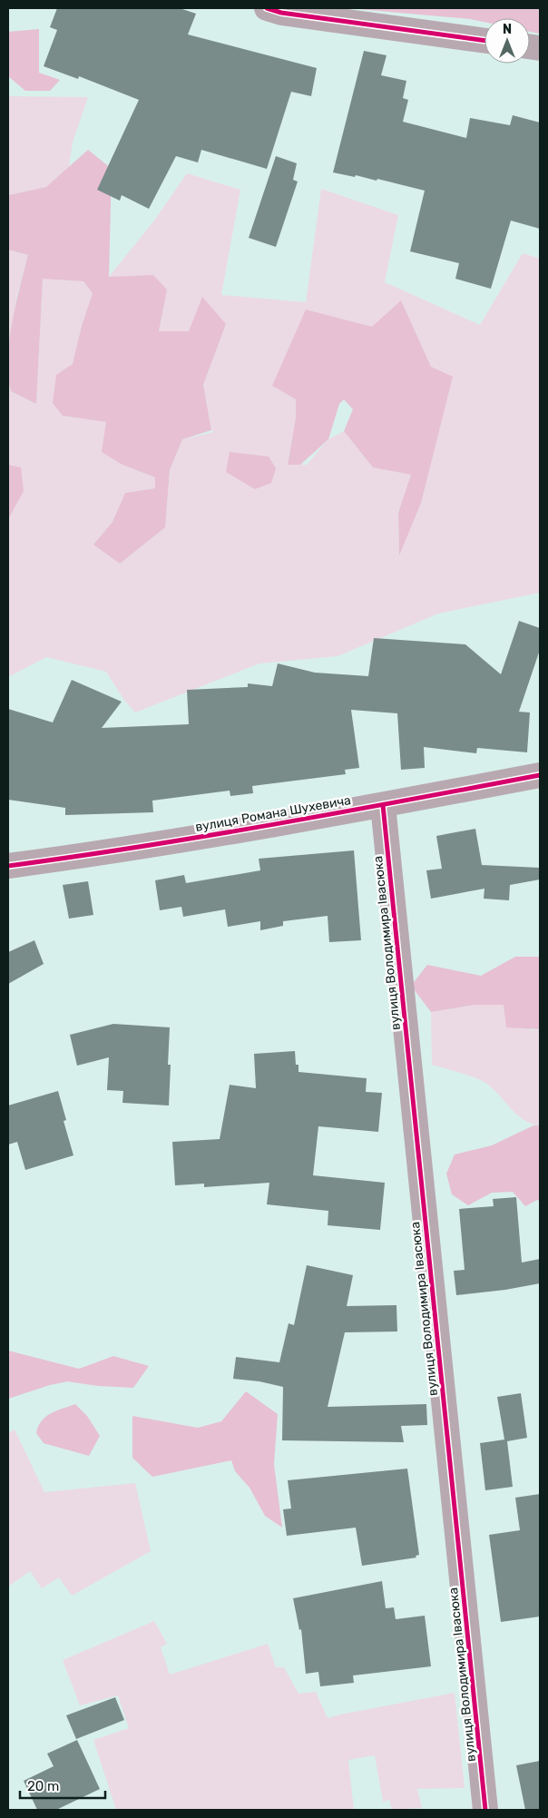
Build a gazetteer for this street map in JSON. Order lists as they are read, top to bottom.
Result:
{
  "streets": {
    "street": ["вулиця Романа Шухевича", "вулиця Володимира Івасюка"]
  },
  "crossings": [
    ["вулиця Романа Шухевича", "вулиця Володимира Івасюка"]
  ],
  "scale_bar": "20 m",
  "north": "top"
}
